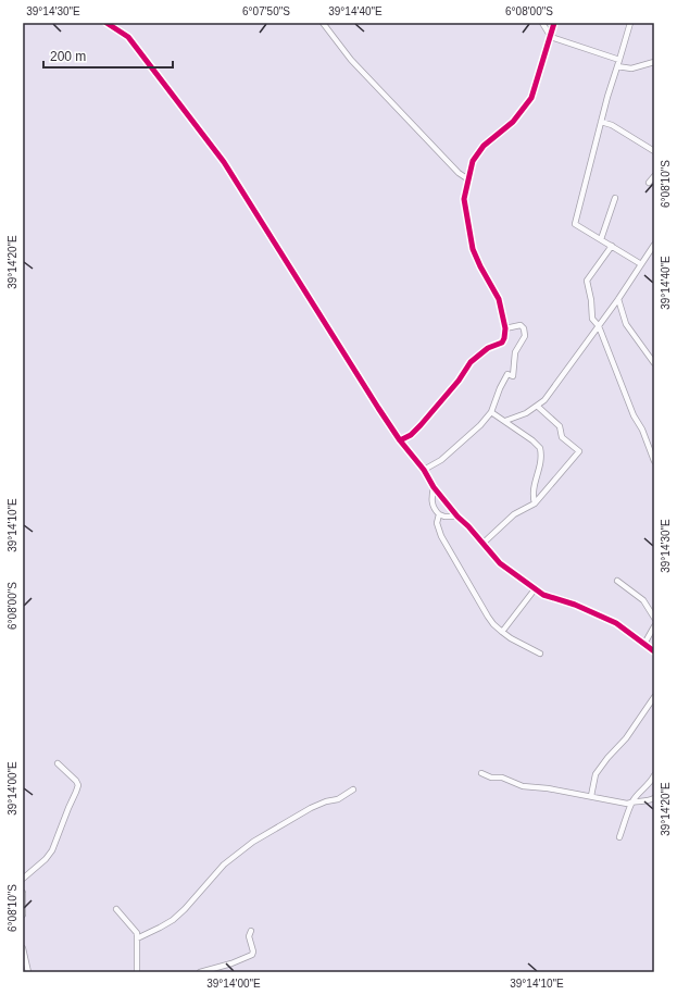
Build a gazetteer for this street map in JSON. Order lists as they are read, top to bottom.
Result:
{
  "scale_bar": "200 m",
  "coordinates": [
    "39°14'30\"E",
    "6°07'50\"S",
    "39°14'40\"E",
    "6°08'00\"S",
    "6°08'10\"S",
    "39°14'20\"E",
    "39°14'10\"E",
    "39°14'00\"E"
  ]
}
